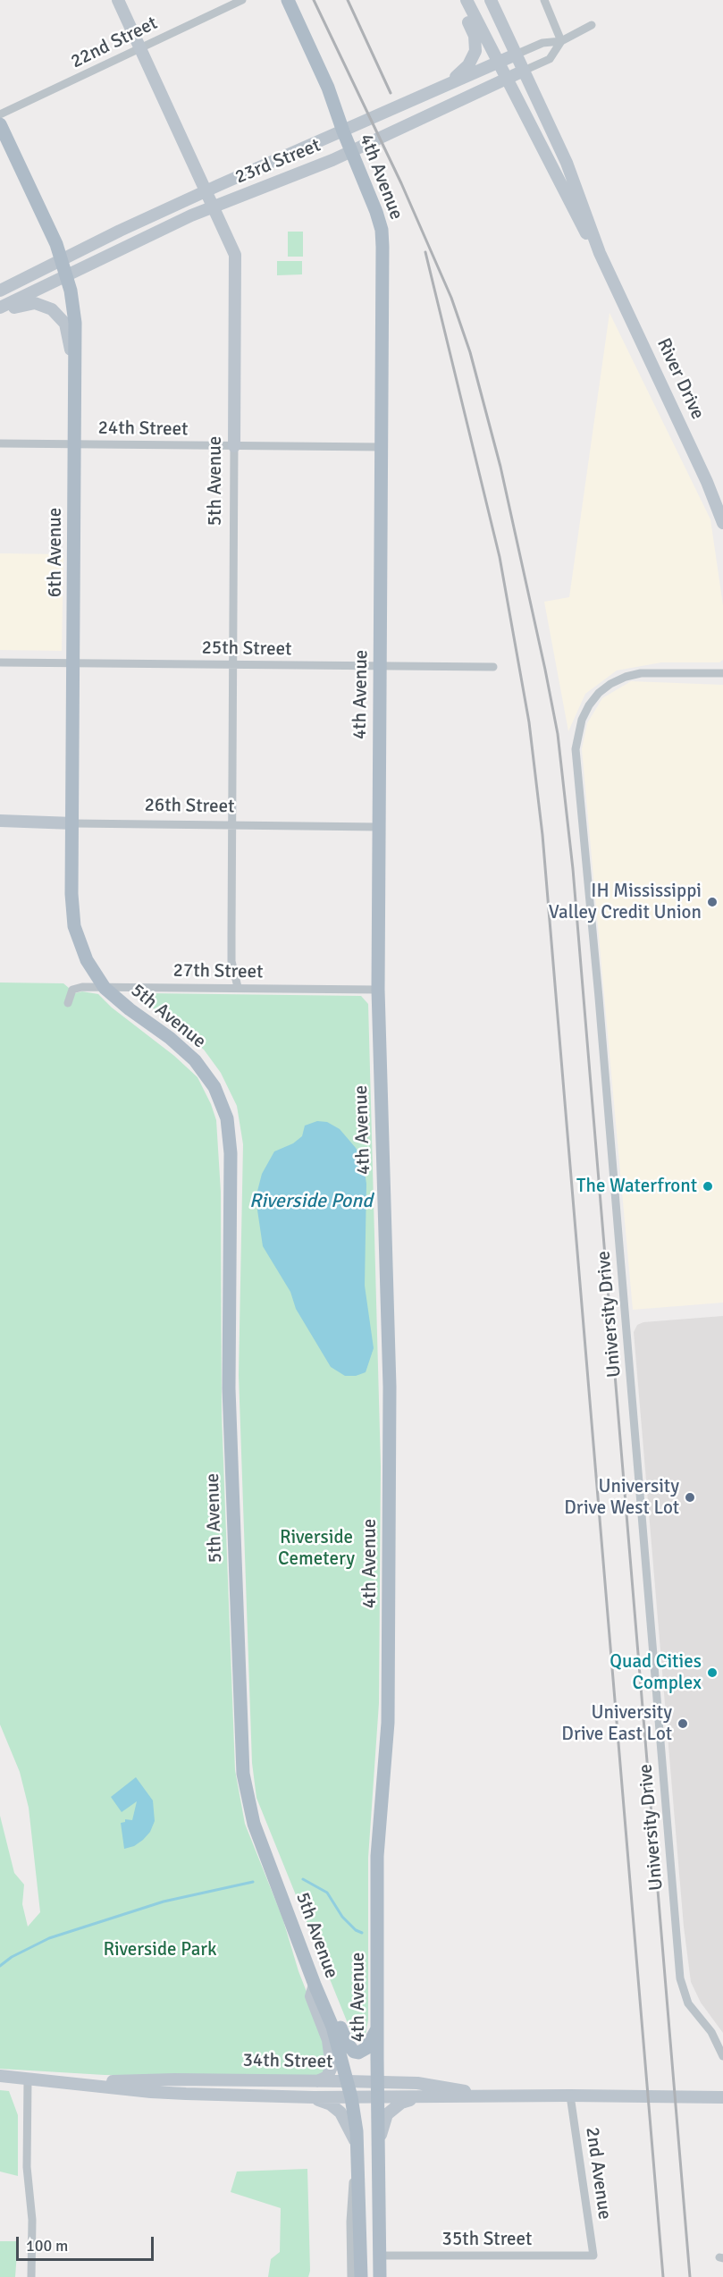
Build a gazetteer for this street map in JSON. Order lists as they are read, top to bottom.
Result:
{
  "streets": {
    "main road": ["4th Avenue", "5th Avenue", "6th Avenue"],
    "street": [
      "22nd Street",
      "23rd Street",
      "River Drive",
      "24th Street",
      "25th Street",
      "26th Street",
      "27th Street",
      "University Drive",
      "34th Street",
      "2nd Avenue",
      "35th Street"
    ]
  },
  "crossings": [
    ["22nd Street", "5th Avenue"],
    ["23rd Street", "4th Avenue"],
    ["23rd Street", "River Drive"],
    ["23rd Street", "5th Avenue"],
    ["23rd Street", "6th Avenue"],
    ["4th Avenue", "24th Street"],
    ["4th Avenue", "25th Street"],
    ["4th Avenue", "26th Street"],
    ["4th Avenue", "27th Street"],
    ["4th Avenue", "34th Street"],
    ["4th Avenue", "35th Street"],
    ["24th Street", "5th Avenue"],
    ["24th Street", "6th Avenue"],
    ["5th Avenue", "6th Avenue"],
    ["5th Avenue", "25th Street"],
    ["5th Avenue", "26th Street"],
    ["5th Avenue", "27th Street"],
    ["5th Avenue", "34th Street"],
    ["6th Avenue", "25th Street"],
    ["6th Avenue", "26th Street"],
    ["6th Avenue", "27th Street"],
    ["34th Street", "2nd Avenue"],
    ["2nd Avenue", "35th Street"]
  ],
  "water": ["Riverside Pond"],
  "parks": ["Riverside Cemetery", "Riverside Park"],
  "places": [
    "IH Mississippi Valley Credit Union",
    "The Waterfront",
    "University Drive West Lot",
    "Quad Cities Complex",
    "University Drive East Lot"
  ],
  "scale_bar": "100 m"
}
